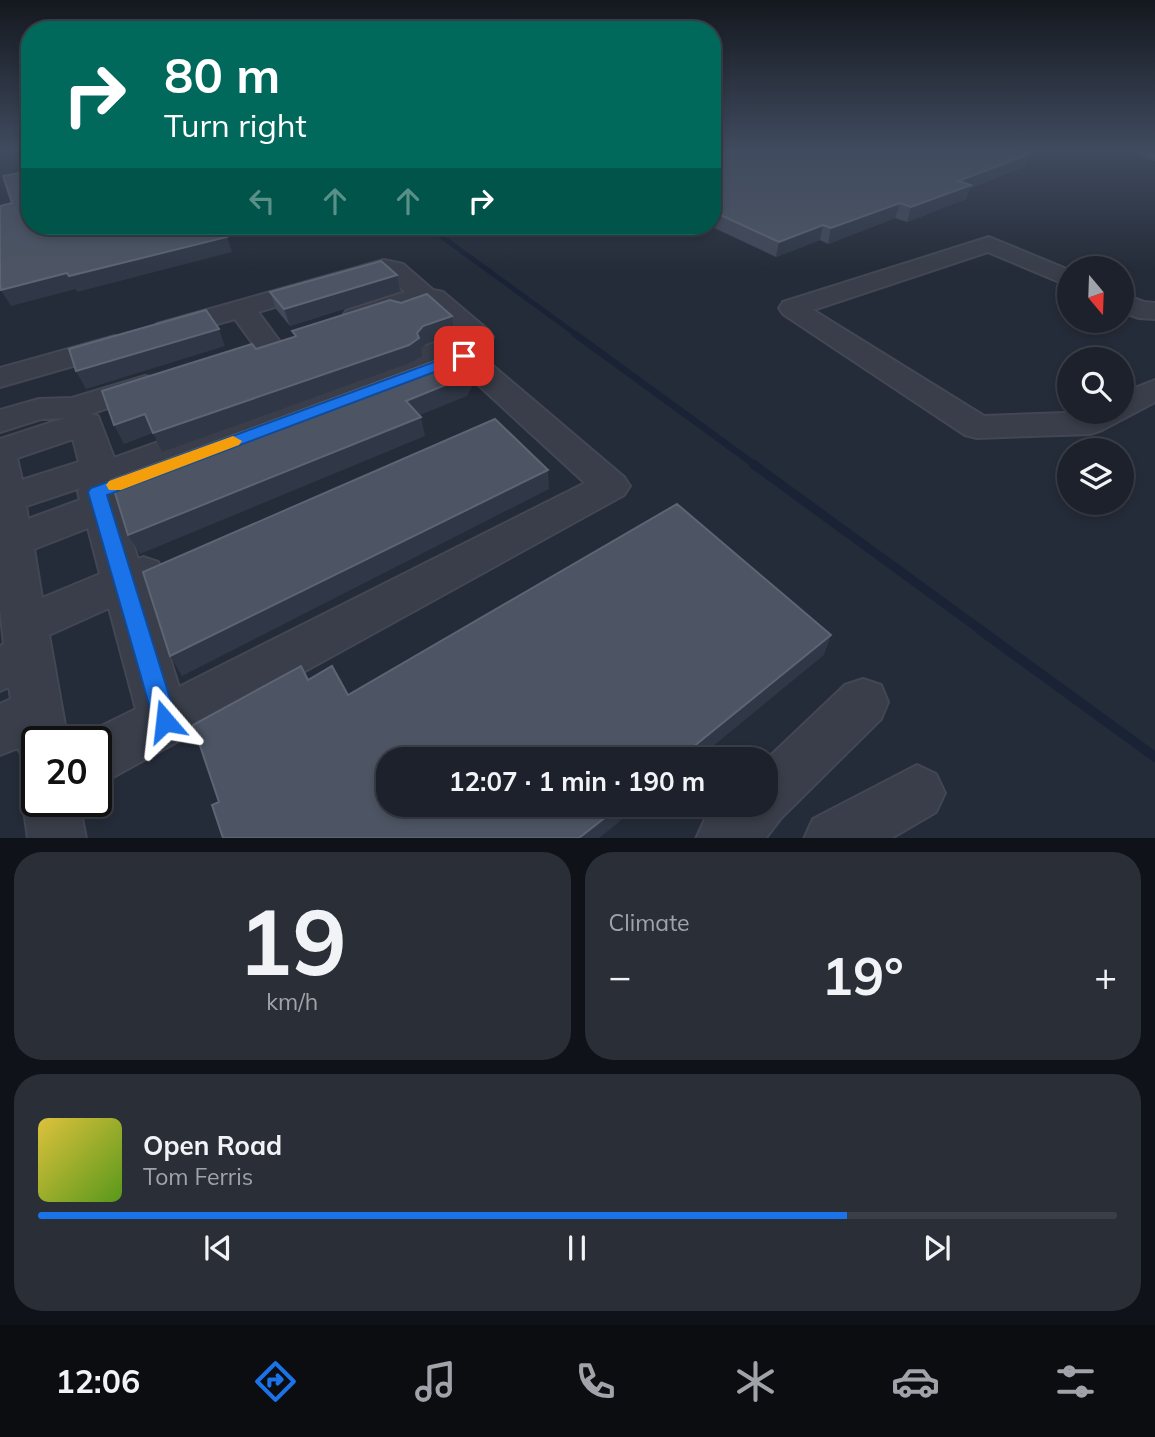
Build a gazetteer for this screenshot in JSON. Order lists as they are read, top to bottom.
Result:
{
  "north": "bottom",
  "page": {
    "turn": ["80 m", "Turn right"],
    "limit": "20",
    "trip": "12:07 · 1 min · 190 m",
    "tile": [
      ["19", "km/h"],
      "Climate"
    ],
    "heat": ["−", "19°", "+"],
    "song": ["Open Road", "Tom Ferris"],
    "tabs": "12:06"
  }
}
